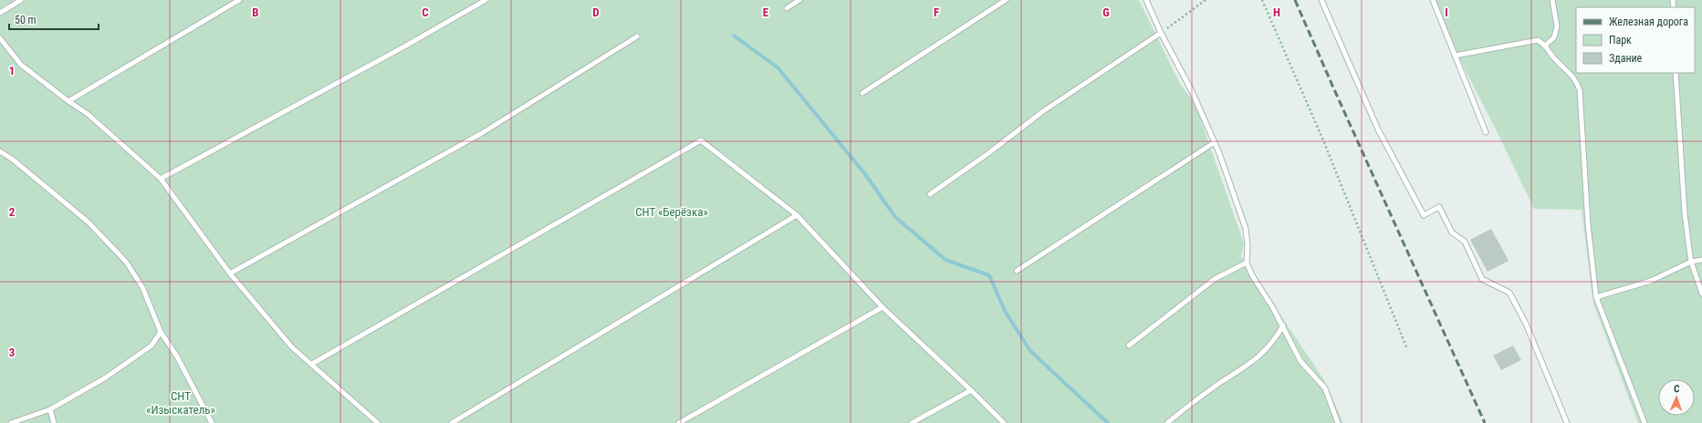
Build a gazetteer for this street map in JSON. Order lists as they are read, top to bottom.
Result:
{
  "parks": ["СНТ «Берёзка»", "СНТ «Изыскатель»"],
  "legend": ["Железная дорога", "Парк", "Здание"],
  "scale_bar": "50 m",
  "north": "top",
  "grid": {
    "columns": [
      "B",
      "C",
      "D",
      "E",
      "F",
      "G",
      "H",
      "I"
    ],
    "rows": ["1", "2", "3"]
  }
}
